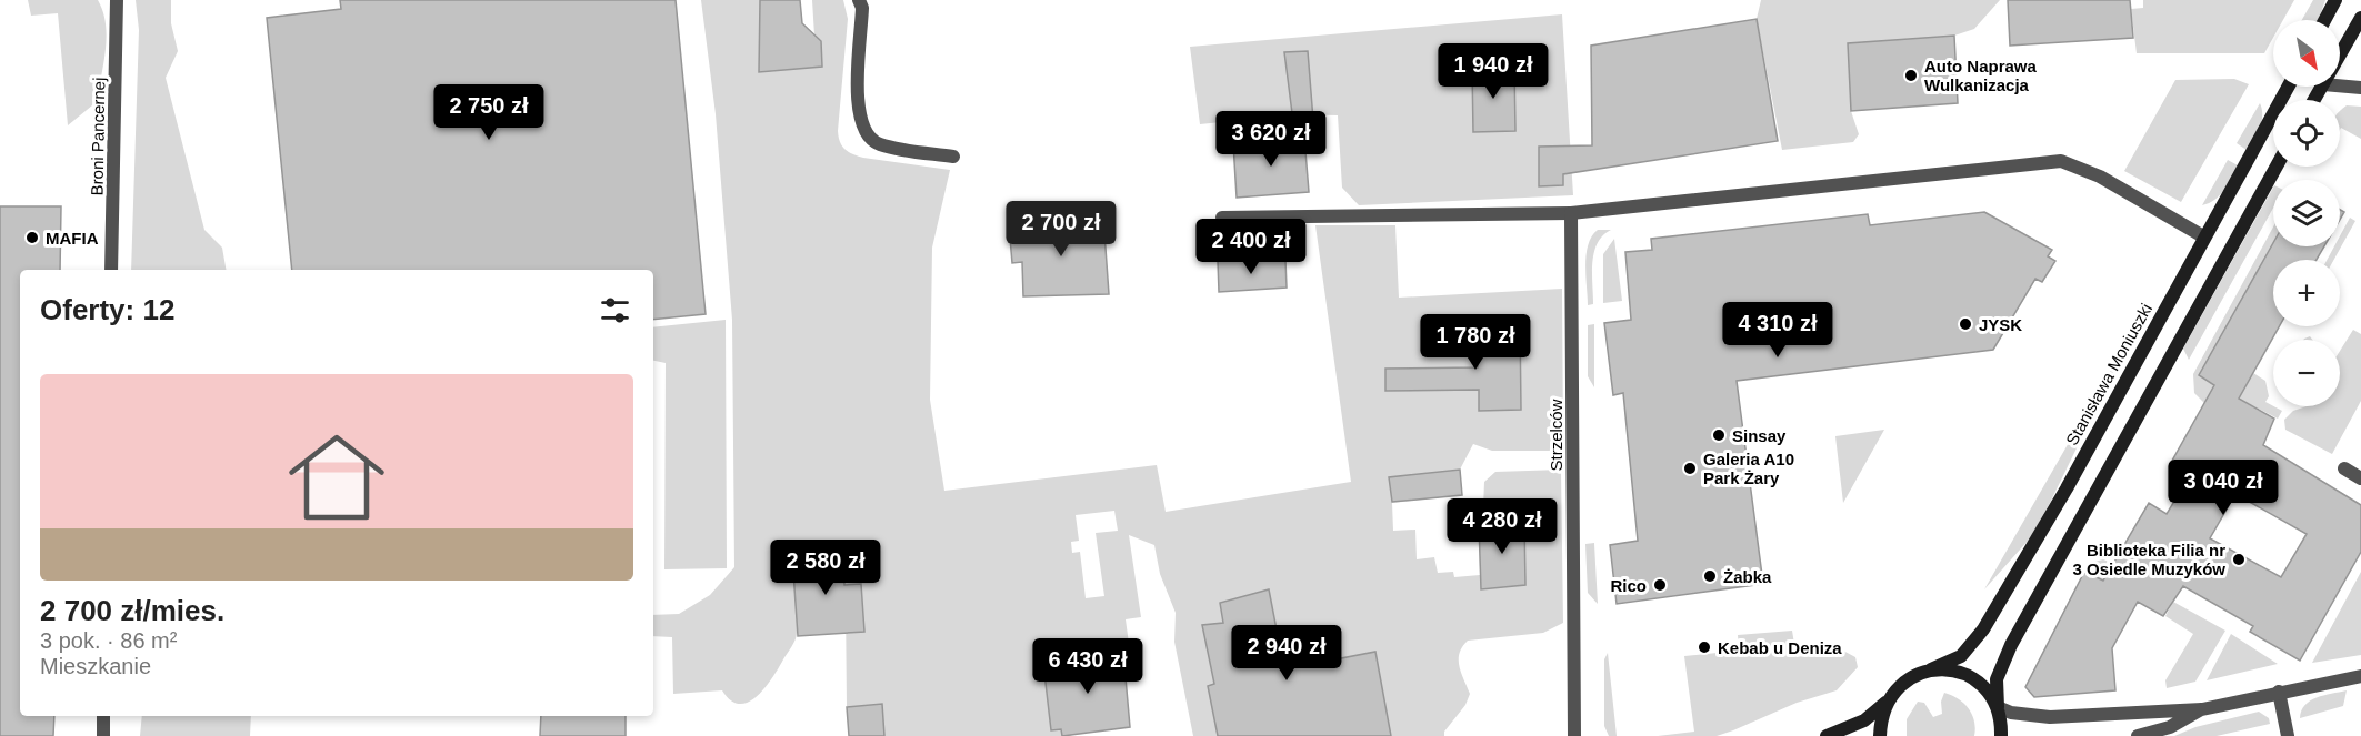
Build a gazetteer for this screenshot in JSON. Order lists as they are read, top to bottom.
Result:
{
  "streets": {
    "street": ["Broni Pancernej", "Stanisława Moniuszki", "Strzelców"]
  },
  "places": [
    "Auto Naprawa Wulkanizacja",
    "MAFIA",
    "JYSK",
    "Sinsay",
    "Galeria A10 Park Żary",
    "Biblioteka Filia nr 3 Osiedle Muzyków",
    "Żabka",
    "Rico",
    "Kebab u Deniza"
  ],
  "north": "bottom right",
  "page": {
    "map_buttons": ["+", "−"],
    "price": [
      "1 940 zł",
      "2 750 zł",
      "3 620 zł",
      "2 700 zł",
      "2 400 zł",
      "4 310 zł",
      "1 780 zł",
      "3 040 zł",
      "4 280 zł",
      "2 580 zł",
      "2 940 zł",
      "6 430 zł"
    ],
    "heading": "Oferty: 12",
    "list": [
      {
        "name": "2 700 zł/mies.",
        "note": "3 pok. · 86 m² · Mieszkanie"
      }
    ]
  }
}
